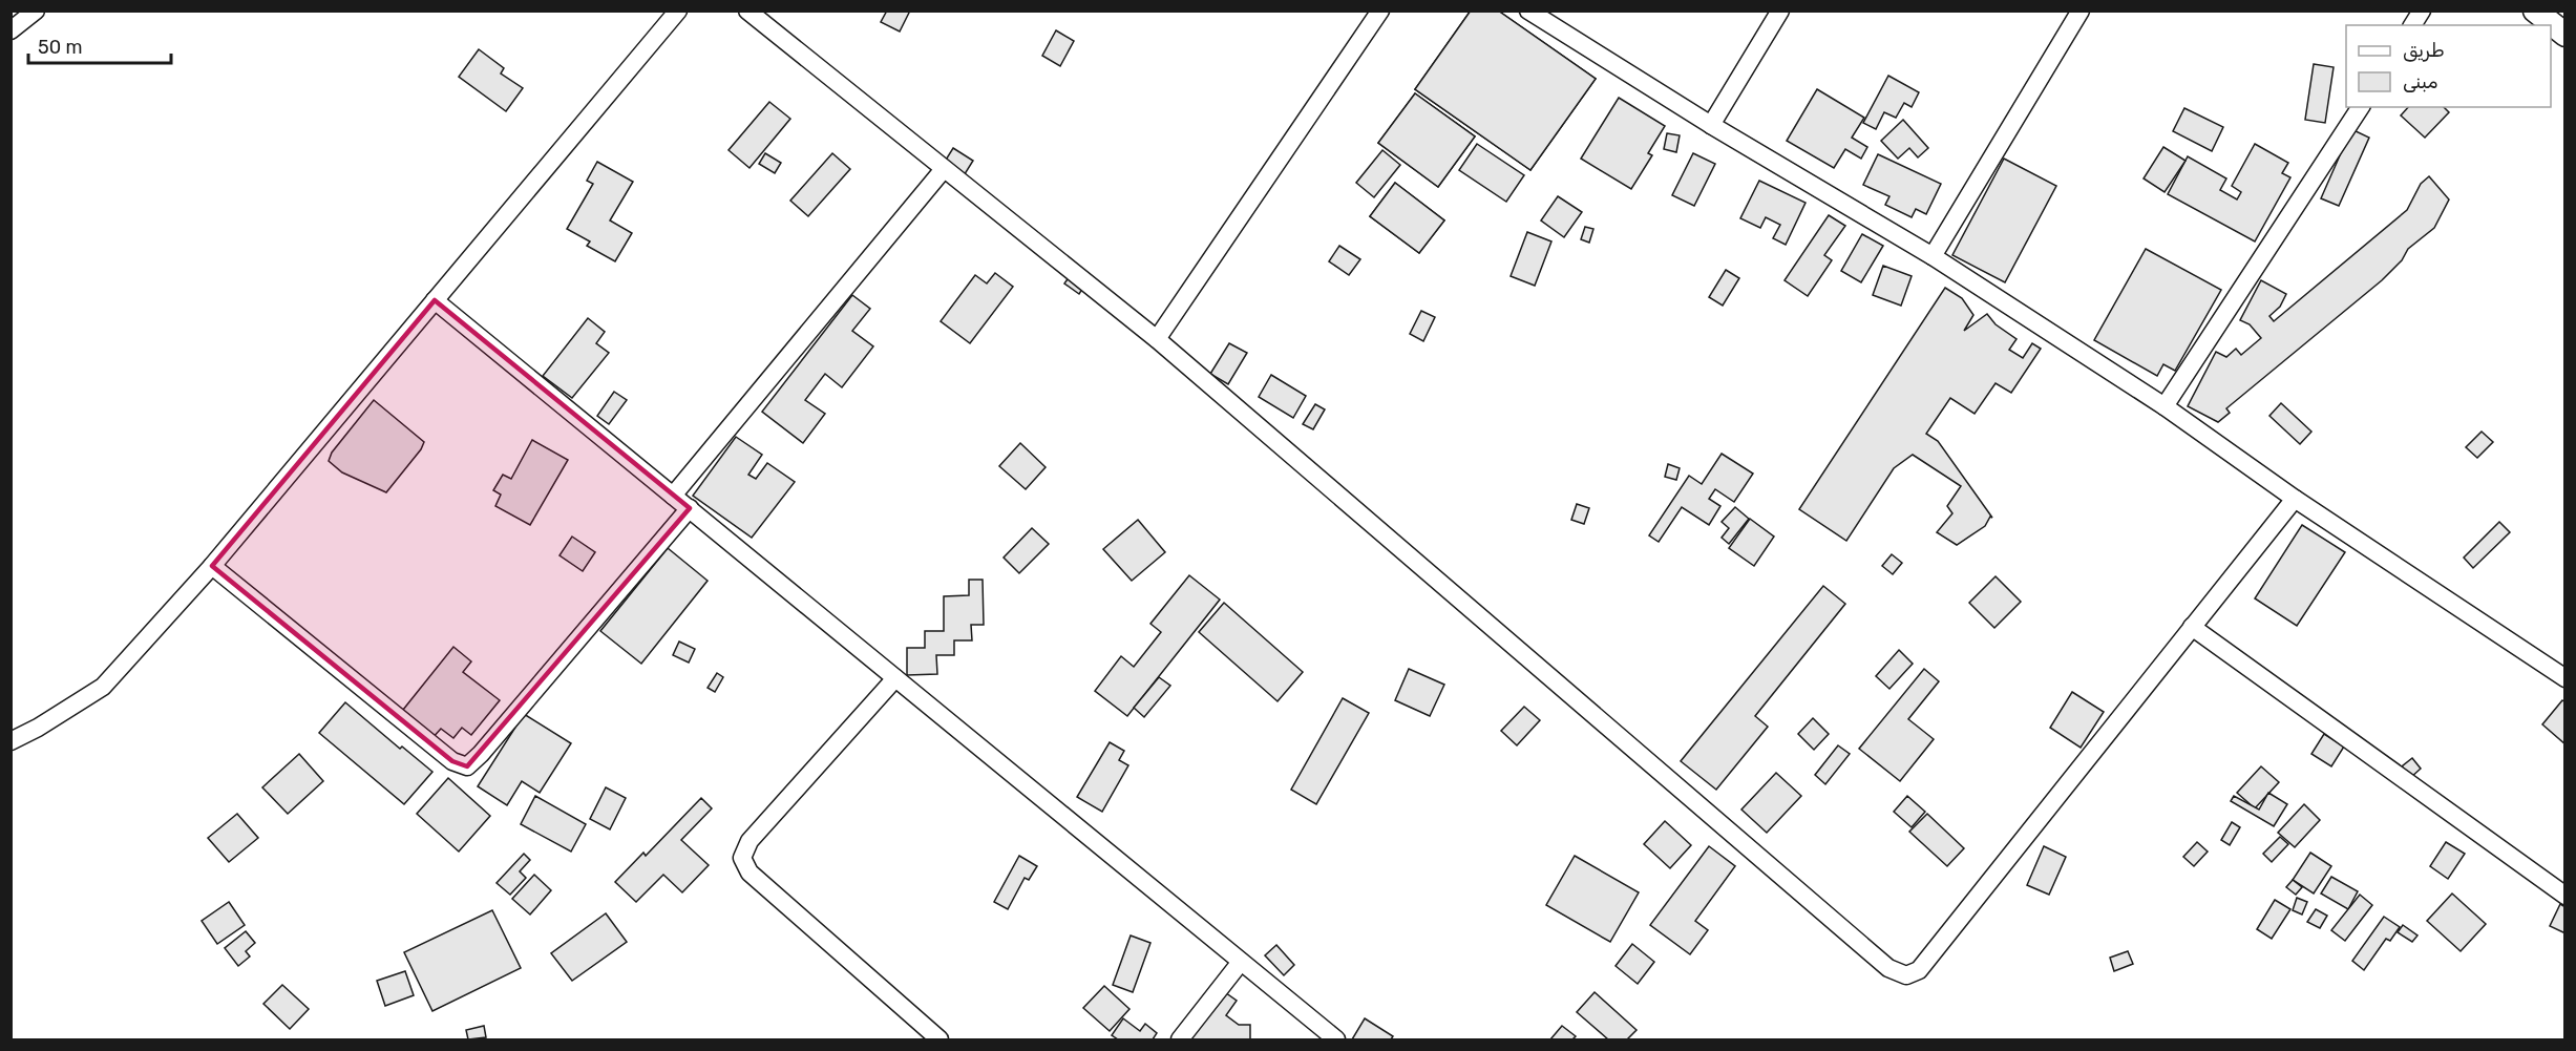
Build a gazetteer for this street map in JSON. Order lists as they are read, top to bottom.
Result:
{
  "legend": ["طريق", "مبنى"],
  "scale_bar": "50 m"
}
